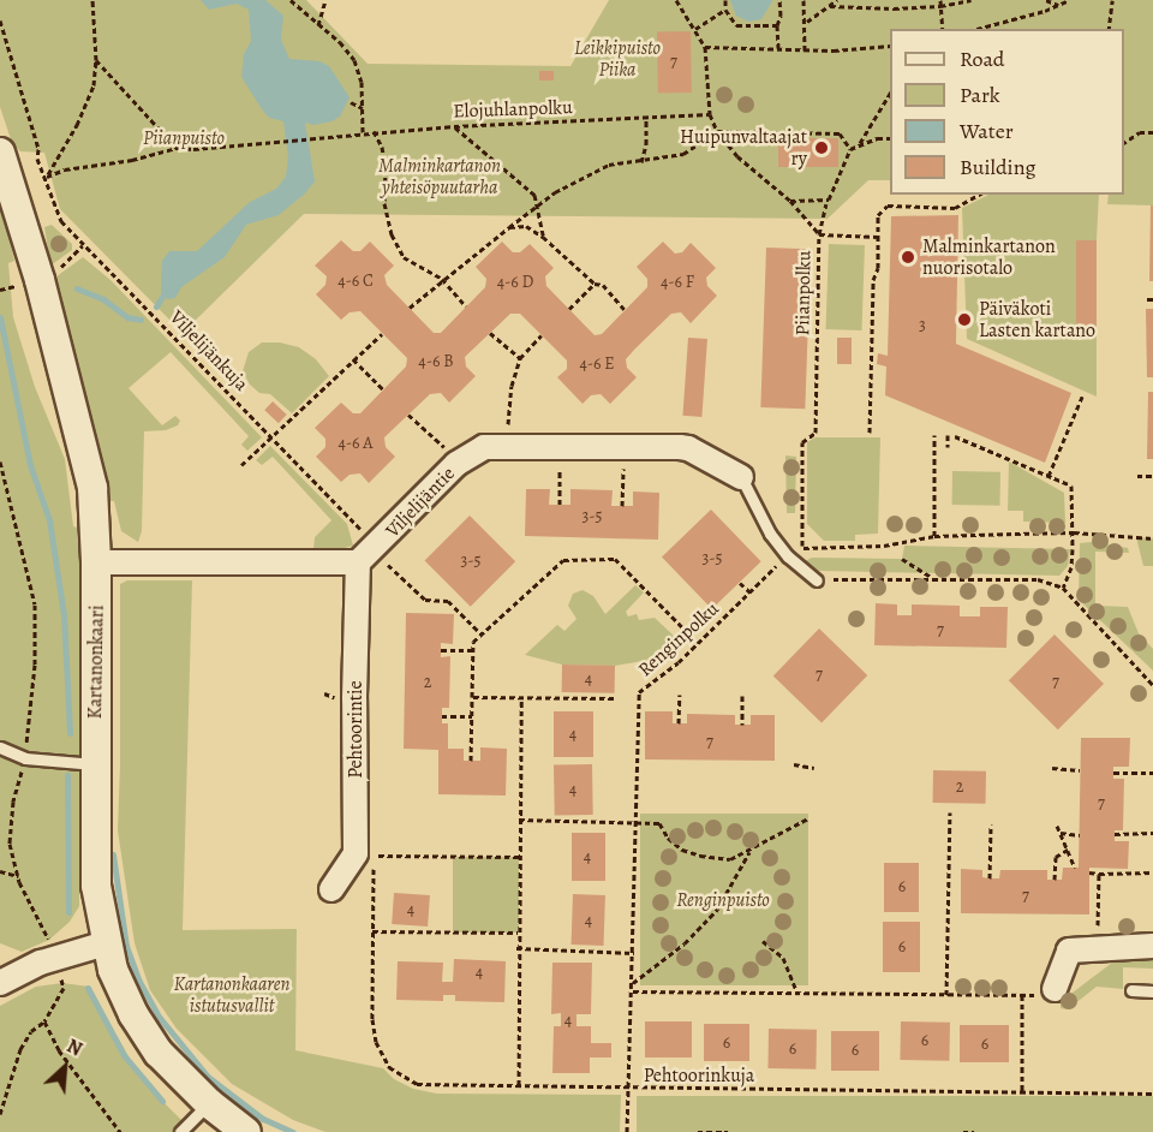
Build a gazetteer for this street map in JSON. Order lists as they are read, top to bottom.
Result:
{
  "streets": {
    "street": ["Viljelijäntie", "Kartanonkaari", "Pehtoorintie"],
    "path": [
      "Elojuhlanpolku",
      "Piianpolku",
      "Viljelijänkuja",
      "Renginpolku",
      "Pehtoorinkuja"
    ]
  },
  "crossings": [
    ["Elojuhlanpolku", "Piianpolku"],
    ["Elojuhlanpolku", "Viljelijänkuja"],
    ["Piianpolku", "Renginpolku"],
    ["Viljelijäntie", "Pehtoorintie"],
    ["Renginpolku", "Pehtoorinkuja"]
  ],
  "parks": [
    "Leikkipuisto Piika",
    "Piianpuisto",
    "Malminkartanon yhteisöpuutarha",
    "Renginpuisto",
    "Kartanonkaaren istutusvallit"
  ],
  "places": ["Huipunvaltaajat ry", "Malminkartanon nuorisotalo", "Päiväkoti Lasten kartano"],
  "house_numbers": [
    "7",
    "4-6 C",
    "4-6 D",
    "4-6 F",
    "3",
    "4-6 B",
    "4-6 E",
    "4-6 A",
    "3-5",
    "3-5",
    "3-5",
    "7",
    "7",
    "4",
    "2",
    "7",
    "4",
    "7",
    "2",
    "4",
    "7",
    "4",
    "6",
    "7",
    "4",
    "4",
    "6",
    "4",
    "4",
    "6",
    "6",
    "6",
    "6",
    "6"
  ],
  "legend": [
    "Road",
    "Park",
    "Water",
    "Building"
  ],
  "north": "top right"
}
